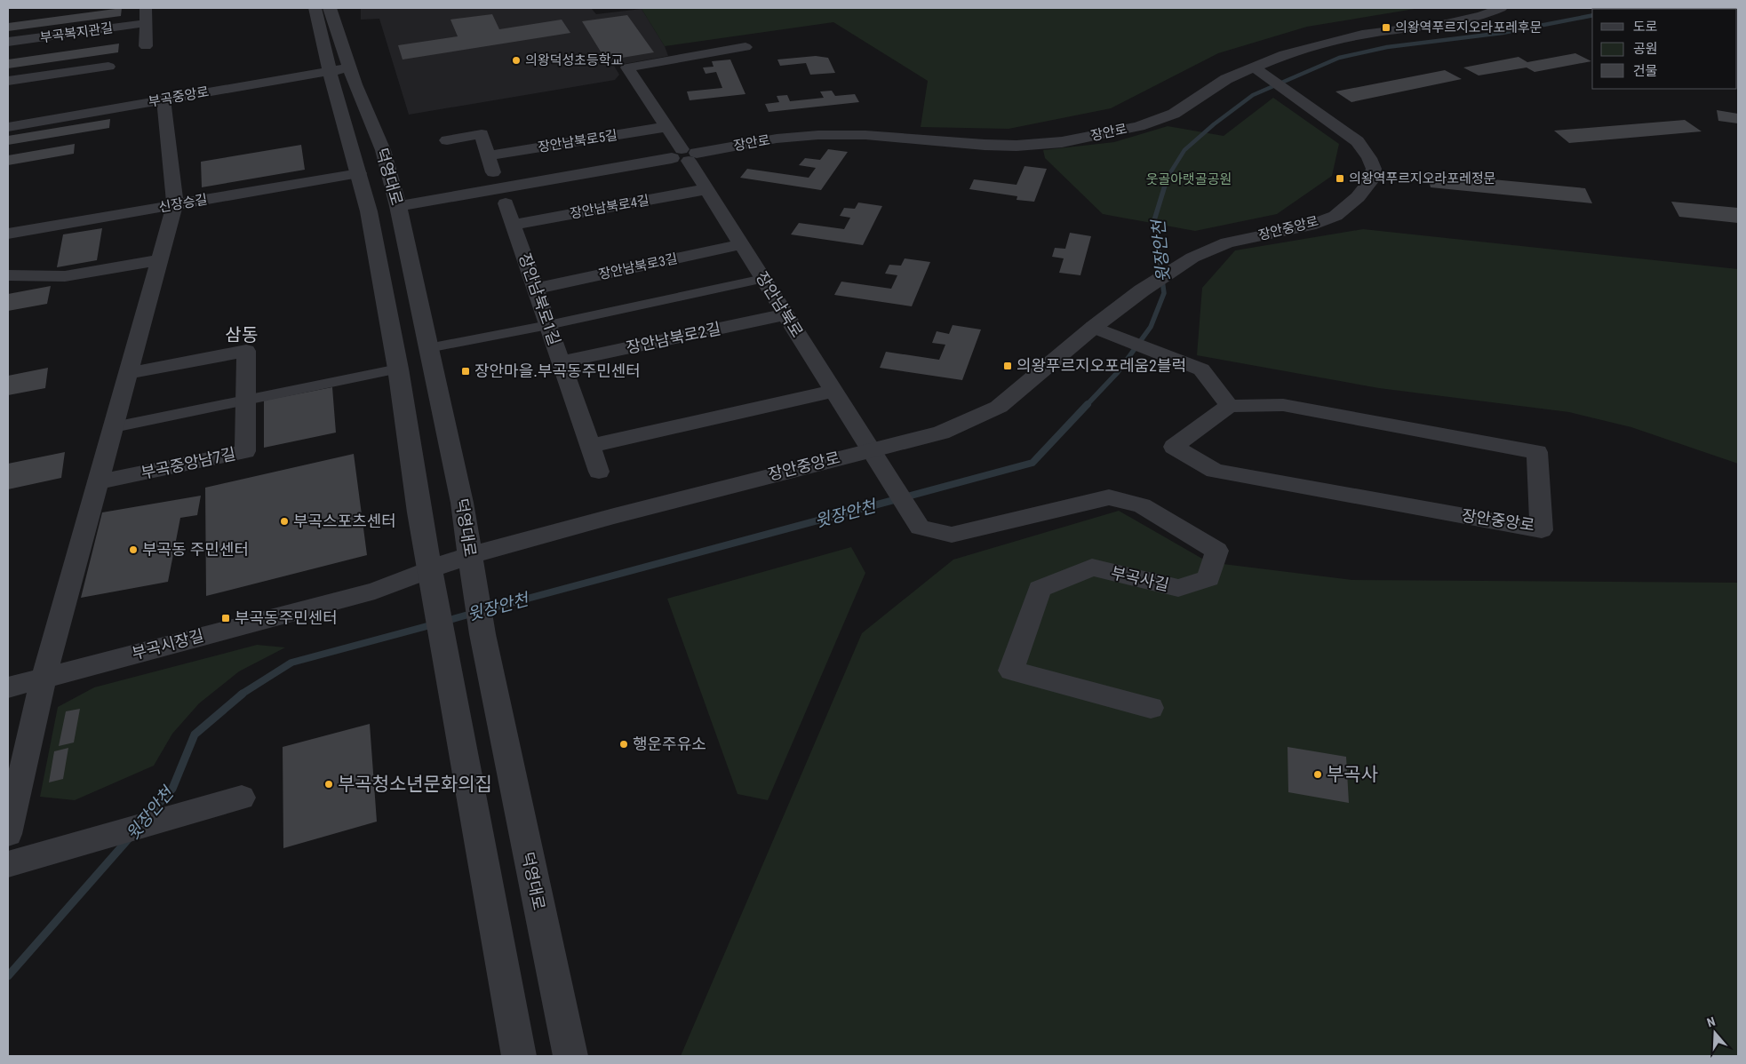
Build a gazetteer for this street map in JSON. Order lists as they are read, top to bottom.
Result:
{
  "streets": {
    "street": [
      "부곡복지관길",
      "부곡중앙로",
      "장안로",
      "장안남북로5길",
      "덕영대로",
      "신장승길",
      "장안남북로4길",
      "장안중앙로",
      "장안남북로3길",
      "장안남북로1길",
      "장안남북로",
      "장안남북로2길",
      "부곡중앙남7길",
      "부곡사길",
      "부곡시장길"
    ]
  },
  "crossings": [
    ["부곡중앙로", "덕영대로"],
    ["장안로", "덕영대로"],
    ["장안로", "장안중앙로"],
    ["장안로", "장안남북로"],
    ["장안남북로5길", "장안남북로"],
    ["덕영대로", "신장승길"],
    ["덕영대로", "장안중앙로"],
    ["덕영대로", "부곡시장길"],
    ["장안남북로4길", "장안남북로1길"],
    ["장안남북로4길", "장안남북로"],
    ["장안중앙로", "장안남북로"],
    ["장안중앙로", "부곡사길"],
    ["장안중앙로", "부곡시장길"],
    ["장안남북로3길", "장안남북로1길"],
    ["장안남북로3길", "장안남북로"],
    ["장안남북로1길", "장안남북로2길"],
    ["장안남북로", "장안남북로2길"],
    ["장안남북로", "부곡사길"]
  ],
  "districts": ["삼동"],
  "water": ["윗장안천"],
  "parks": ["웃골아랫골공원"],
  "places": {
    "transit": [
      "의왕역푸르지오라포레후문",
      "의왕역푸르지오라포레정문",
      "의왕푸르지오포레움2블럭",
      "장안마을.부곡동주민센터",
      "부곡동주민센터"
    ],
    "other": [
      "의왕덕성초등학교",
      "부곡스포츠센터",
      "부곡동 주민센터",
      "행운주유소",
      "부곡사",
      "부곡청소년문화의집"
    ]
  },
  "legend": ["도로", "공원", "건물"],
  "north": "top"
}
